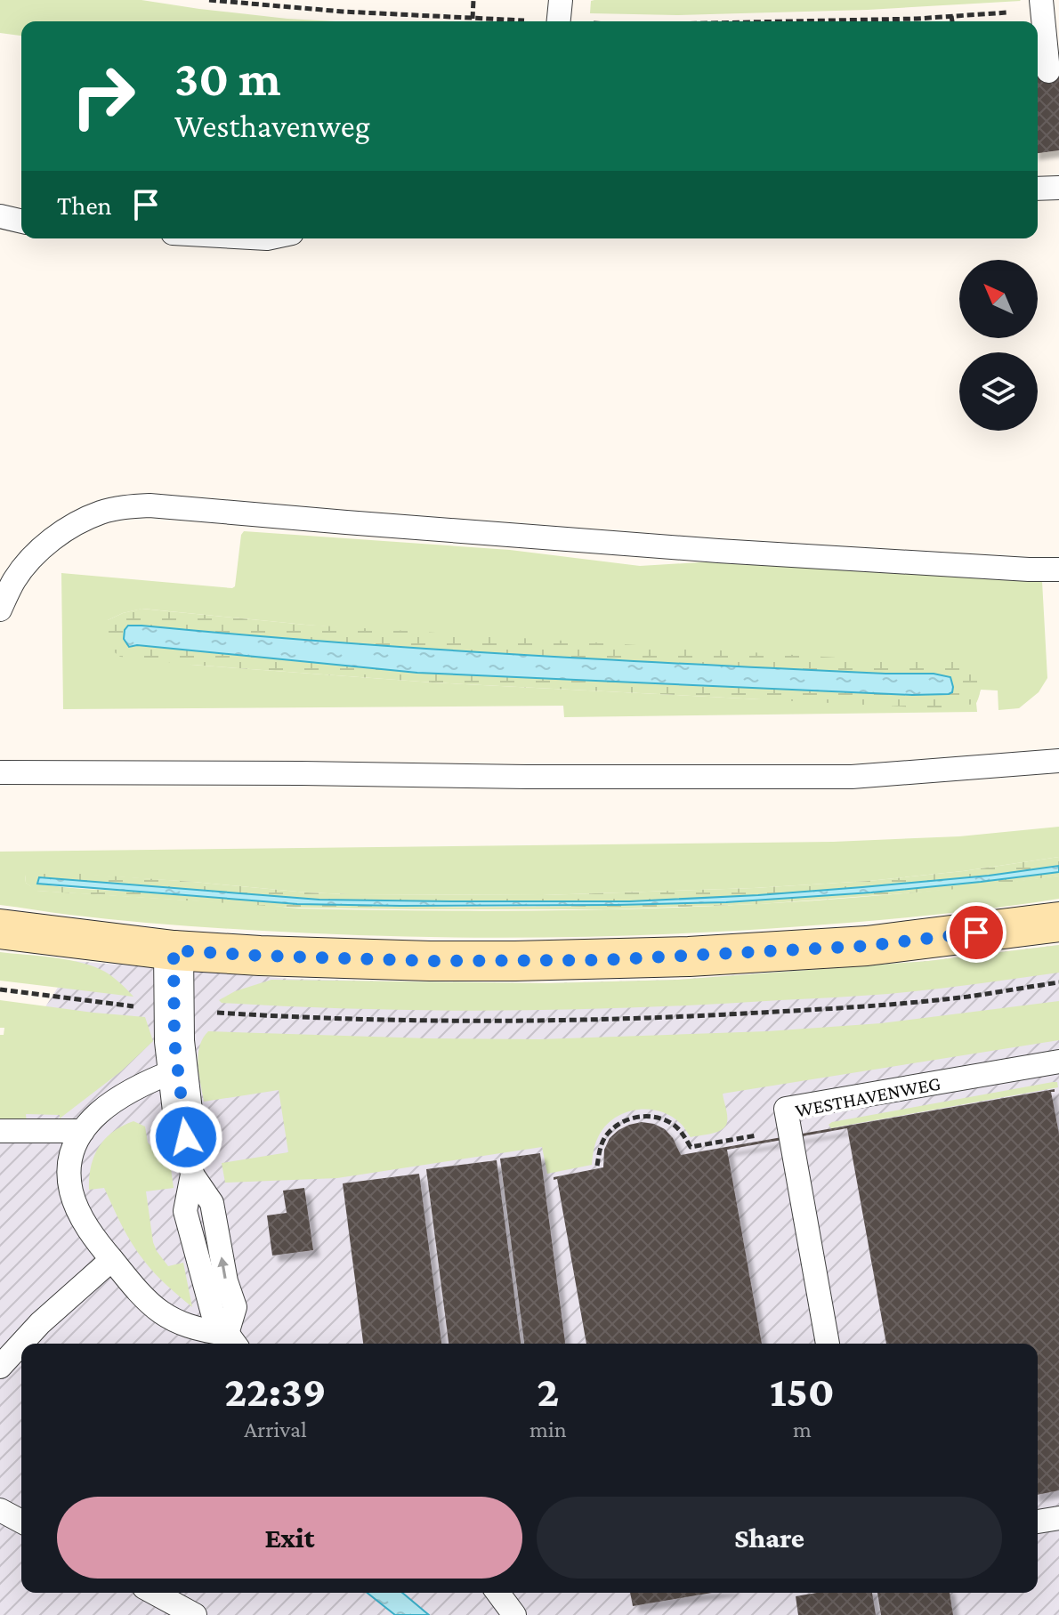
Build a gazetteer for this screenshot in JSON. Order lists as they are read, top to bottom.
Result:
{
  "streets": {
    "lane": ["WESTHAVENWEG"]
  },
  "north": "top left",
  "page": {
    "turn": ["30 m", "Westhavenweg"],
    "then": "Then",
    "eta": [
      "22:39",
      "Arrival",
      "2",
      "min",
      "150",
      "m"
    ],
    "buttons": ["Exit", "Share"]
  }
}
